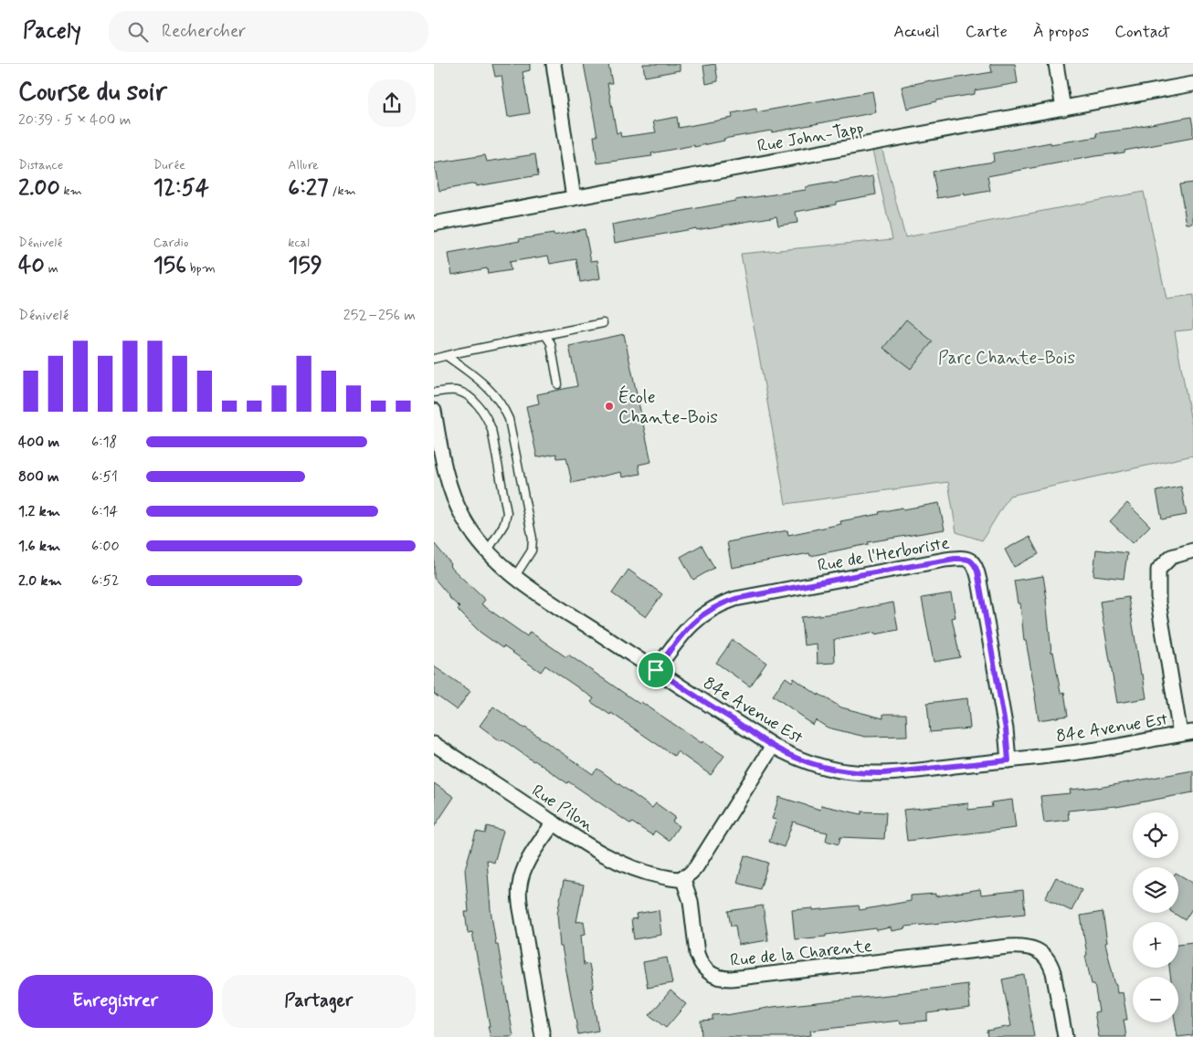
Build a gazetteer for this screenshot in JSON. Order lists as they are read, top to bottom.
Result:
{
  "streets": {
    "street": [
      "Rue John-Tapp",
      "Rue de l'Herboriste",
      "84e Avenue Est",
      "Rue Pilon",
      "Rue de la Charente"
    ]
  },
  "crossings": [
    ["Rue de l'Herboriste", "84e Avenue Est"],
    ["Rue Pilon", "Rue de la Charente"]
  ],
  "parks": ["Parc Chante-Bois"],
  "places": ["École Chante-Bois"],
  "page": {
    "header": "Pacely",
    "search": "Rechercher",
    "nav": [
      "Accueil",
      "Carte",
      "À propos",
      "Contact"
    ],
    "heading": ["Course du soir", "20:39 · 5 × 400 m"],
    "stats": [
      ["Distance", "2.00 km"],
      ["Durée", "12:54"],
      ["Allure", "6:27 /km"],
      ["Dénivelé", "40 m"],
      ["Cardio", "156 bpm"],
      ["kcal", "159"]
    ],
    "chart": ["Dénivelé", "252–256 m"],
    "list": [
      {
        "name": "400 m",
        "note": "6:18"
      },
      {
        "name": "800 m",
        "note": "6:51"
      },
      {
        "name": "1.2 km",
        "note": "6:14"
      },
      {
        "name": "1.6 km",
        "note": "6:00"
      },
      {
        "name": "2.0 km",
        "note": "6:52"
      }
    ],
    "map_buttons": ["+", "−"],
    "buttons": ["Enregistrer", "Partager"]
  }
}
